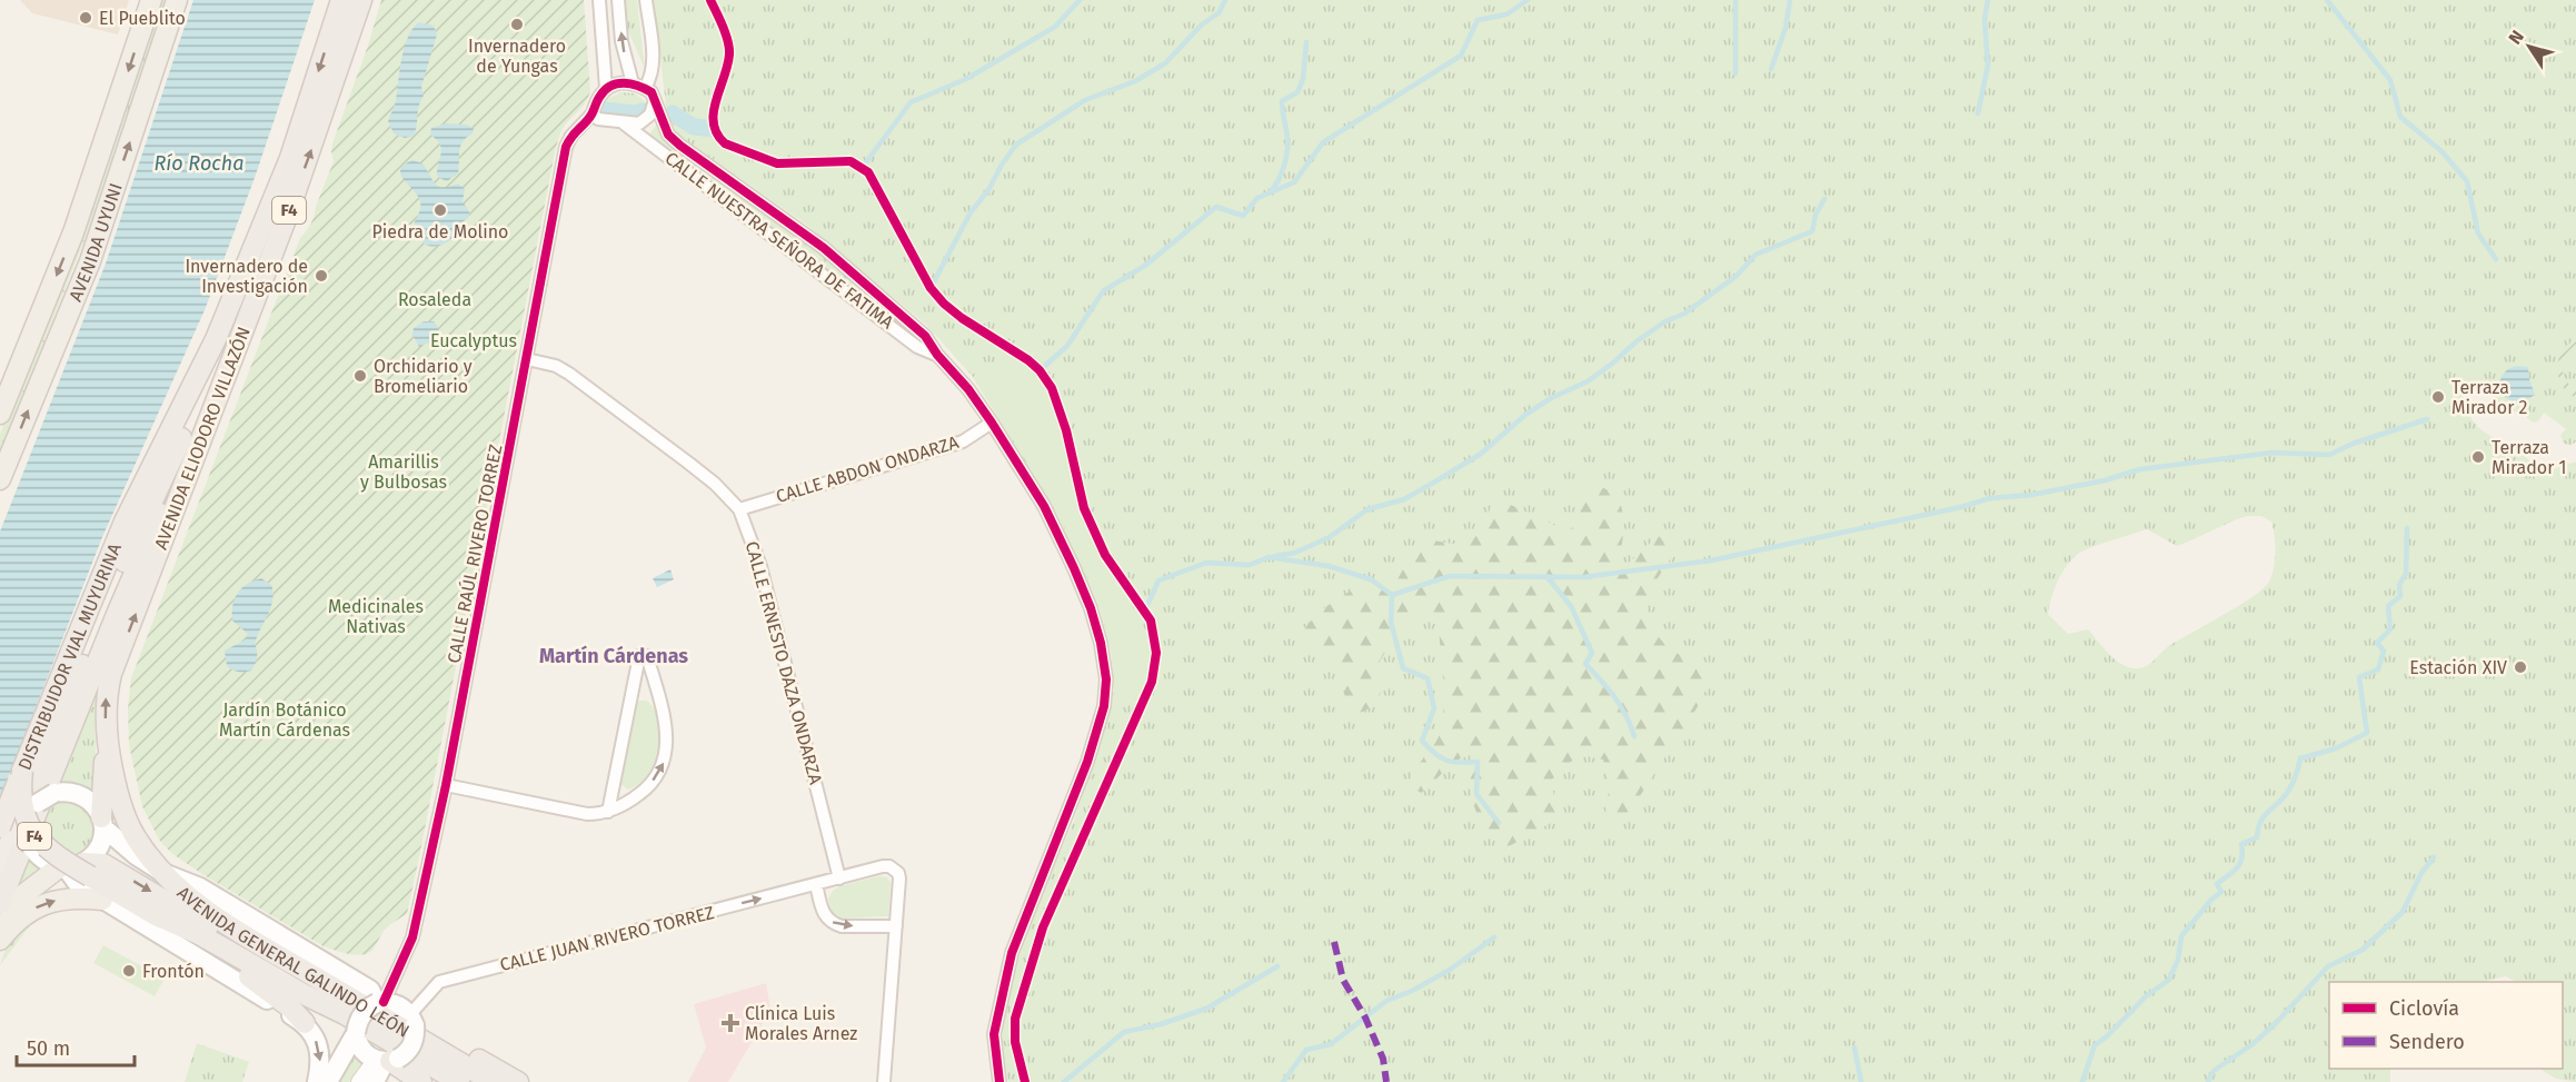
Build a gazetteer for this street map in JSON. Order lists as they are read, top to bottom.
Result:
{
  "streets": {
    "highway": [
      "F4",
      "AVENIDA ELIODORO VILLAZÓN",
      "DISTRIBUIDOR VIAL MUYURINA",
      "AVENIDA GENERAL GALINDO LEÓN"
    ],
    "main road": ["AVENIDA UYUNI"],
    "street": [
      "CALLE NUESTRA SEÑORA DE FATIMA",
      "CALLE ABDON ONDARZA",
      "CALLE RAÚL RIVERO TORREZ",
      "CALLE ERNESTO DAZA ONDARZA",
      "CALLE JUAN RIVERO TORREZ"
    ]
  },
  "crossings": [
    ["CALLE NUESTRA SEÑORA DE FATIMA", "CALLE ABDON ONDARZA"],
    ["CALLE NUESTRA SEÑORA DE FATIMA", "CALLE RAÚL RIVERO TORREZ"],
    ["AVENIDA ELIODORO VILLAZÓN", "DISTRIBUIDOR VIAL MUYURINA"],
    ["AVENIDA ELIODORO VILLAZÓN", "AVENIDA GENERAL GALINDO LEÓN"],
    ["CALLE ABDON ONDARZA", "CALLE ERNESTO DAZA ONDARZA"],
    ["CALLE RAÚL RIVERO TORREZ", "CALLE ERNESTO DAZA ONDARZA"],
    ["CALLE RAÚL RIVERO TORREZ", "CALLE JUAN RIVERO TORREZ"],
    ["DISTRIBUIDOR VIAL MUYURINA", "AVENIDA GENERAL GALINDO LEÓN"],
    ["CALLE ERNESTO DAZA ONDARZA", "CALLE JUAN RIVERO TORREZ"]
  ],
  "one_way": ["CALLE JUAN RIVERO TORREZ"],
  "districts": ["Martín Cárdenas"],
  "water": ["Río Rocha"],
  "parks": [
    "Rosaleda",
    "Eucalyptus",
    "Amarillis y Bulbosas",
    "Medicinales Nativas",
    "Jardín Botánico Martín Cárdenas"
  ],
  "places": {
    "other": [
      "El Pueblito",
      "Invernadero de Yungas",
      "Piedra de Molino",
      "Invernadero de Investigación",
      "Orchidario y Bromeliario",
      "Terraza Mirador 2",
      "Terraza Mirador 1",
      "Estación XIV",
      "Frontón"
    ],
    "health": ["Clínica Luis Morales Arnez"]
  },
  "legend": ["Ciclovía", "Sendero"],
  "scale_bar": "50 m",
  "north": "top left"
}
